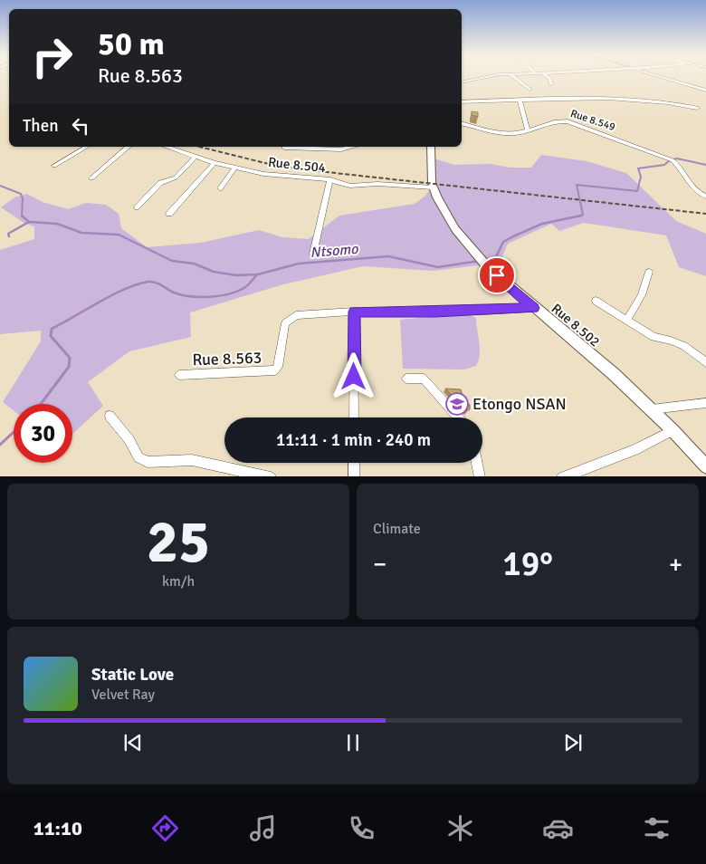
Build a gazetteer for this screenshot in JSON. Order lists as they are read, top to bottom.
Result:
{
  "streets": {
    "main road": ["Rue 8.502"],
    "street": ["Rue 8.549", "Rue 8.504", "Rue 8.563"]
  },
  "crossings": [
    ["Rue 8.504", "Rue 8.502"],
    ["Rue 8.502", "Rue 8.563"]
  ],
  "water": ["Ntsomo"],
  "places": {
    "school or university": ["Etongo NSAN"]
  },
  "page": {
    "turn": ["50 m", "Rue 8.563"],
    "then": "Then",
    "limit": "30",
    "trip": "11:11 · 1 min · 240 m",
    "tile": [
      ["25", "km/h"],
      "Climate"
    ],
    "heat": ["−", "19°", "+"],
    "song": ["Static Love", "Velvet Ray"],
    "tabs": "11:10"
  }
}
